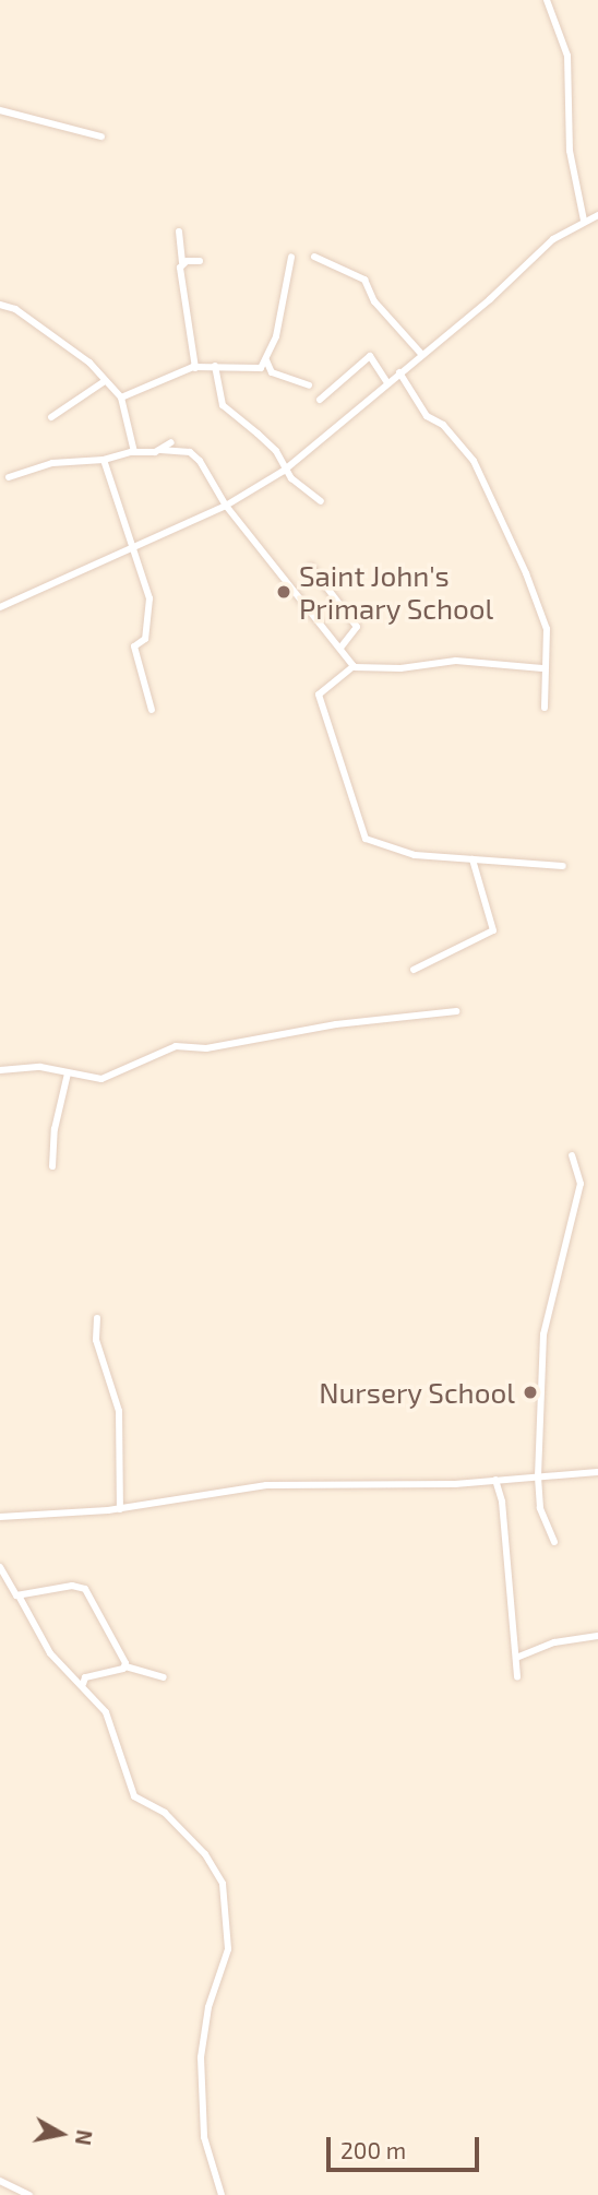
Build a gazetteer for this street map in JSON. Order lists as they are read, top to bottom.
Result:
{
  "places": ["Saint John's Primary School", "Nursery School"],
  "scale_bar": "200 m",
  "north": "right"
}
